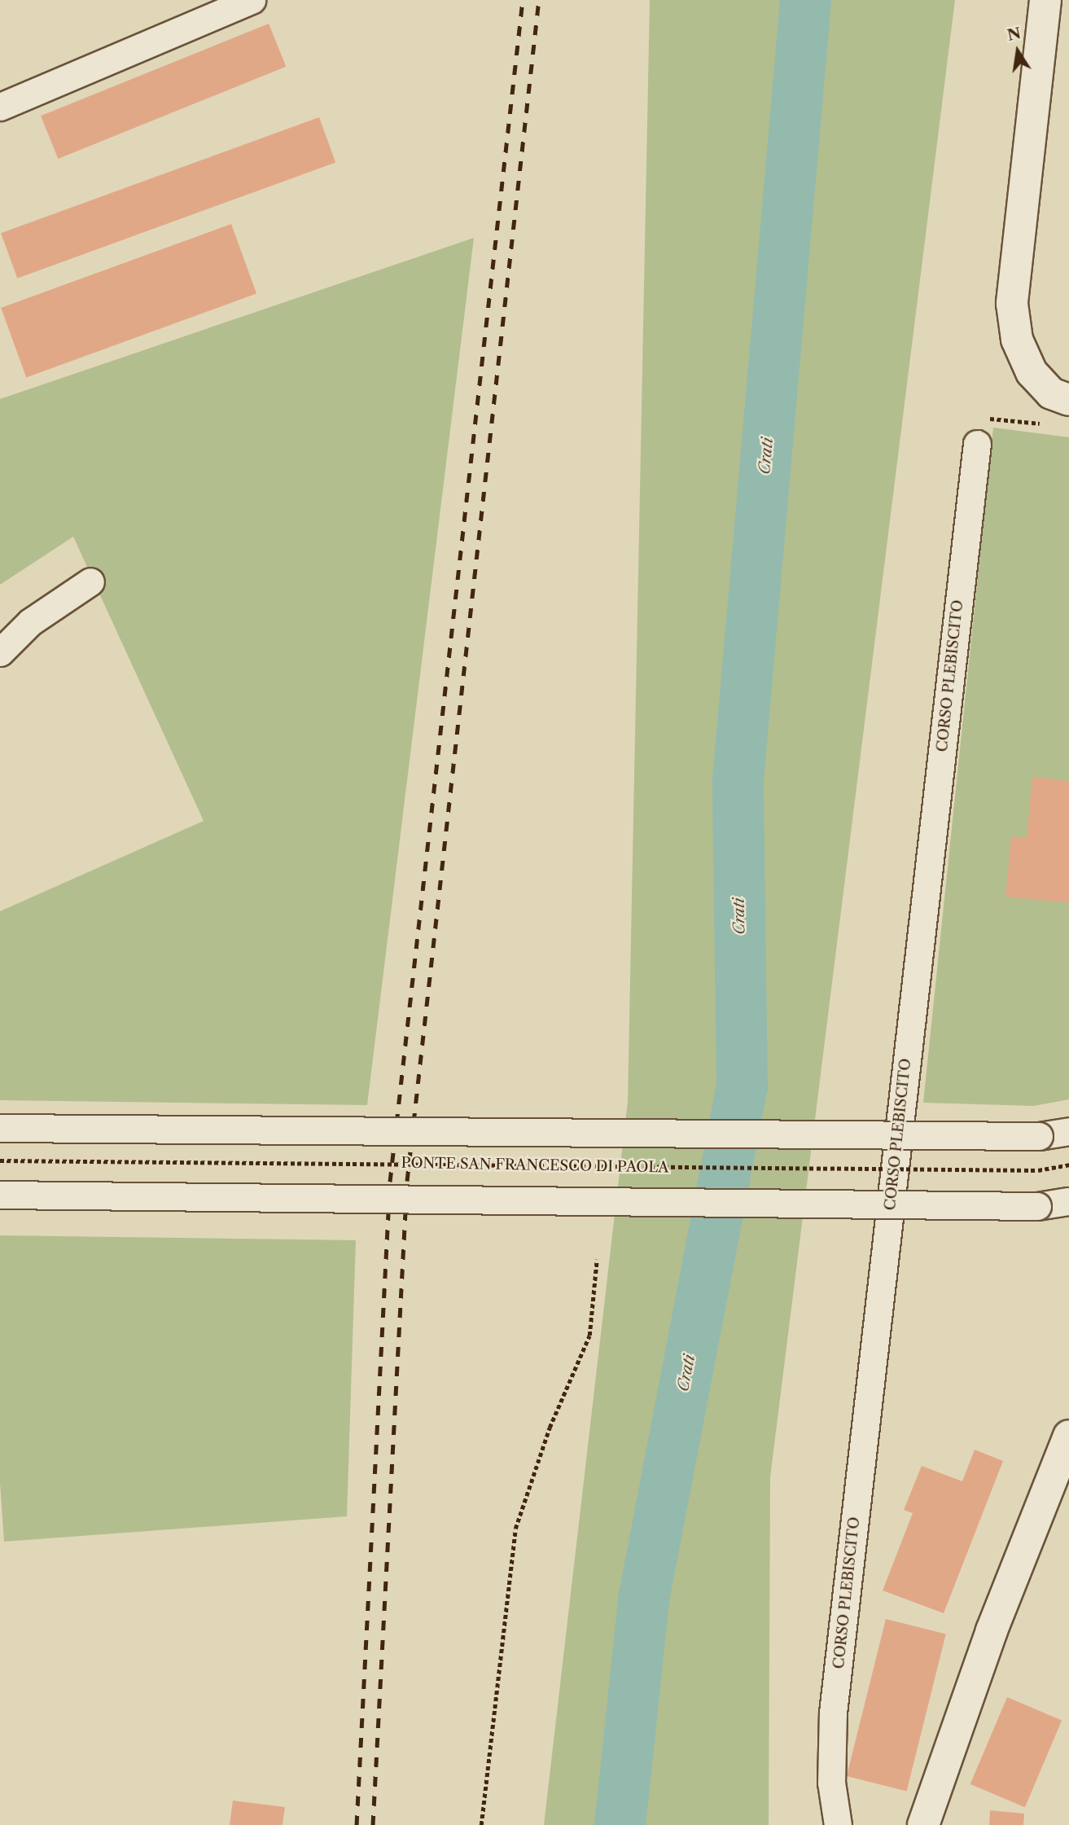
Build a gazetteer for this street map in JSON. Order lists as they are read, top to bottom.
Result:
{
  "streets": {
    "street": ["CORSO PLEBISCITO"],
    "path": ["PONTE SAN FRANCESCO DI PAOLA"]
  },
  "water": ["Crati"],
  "north": "top"
}
